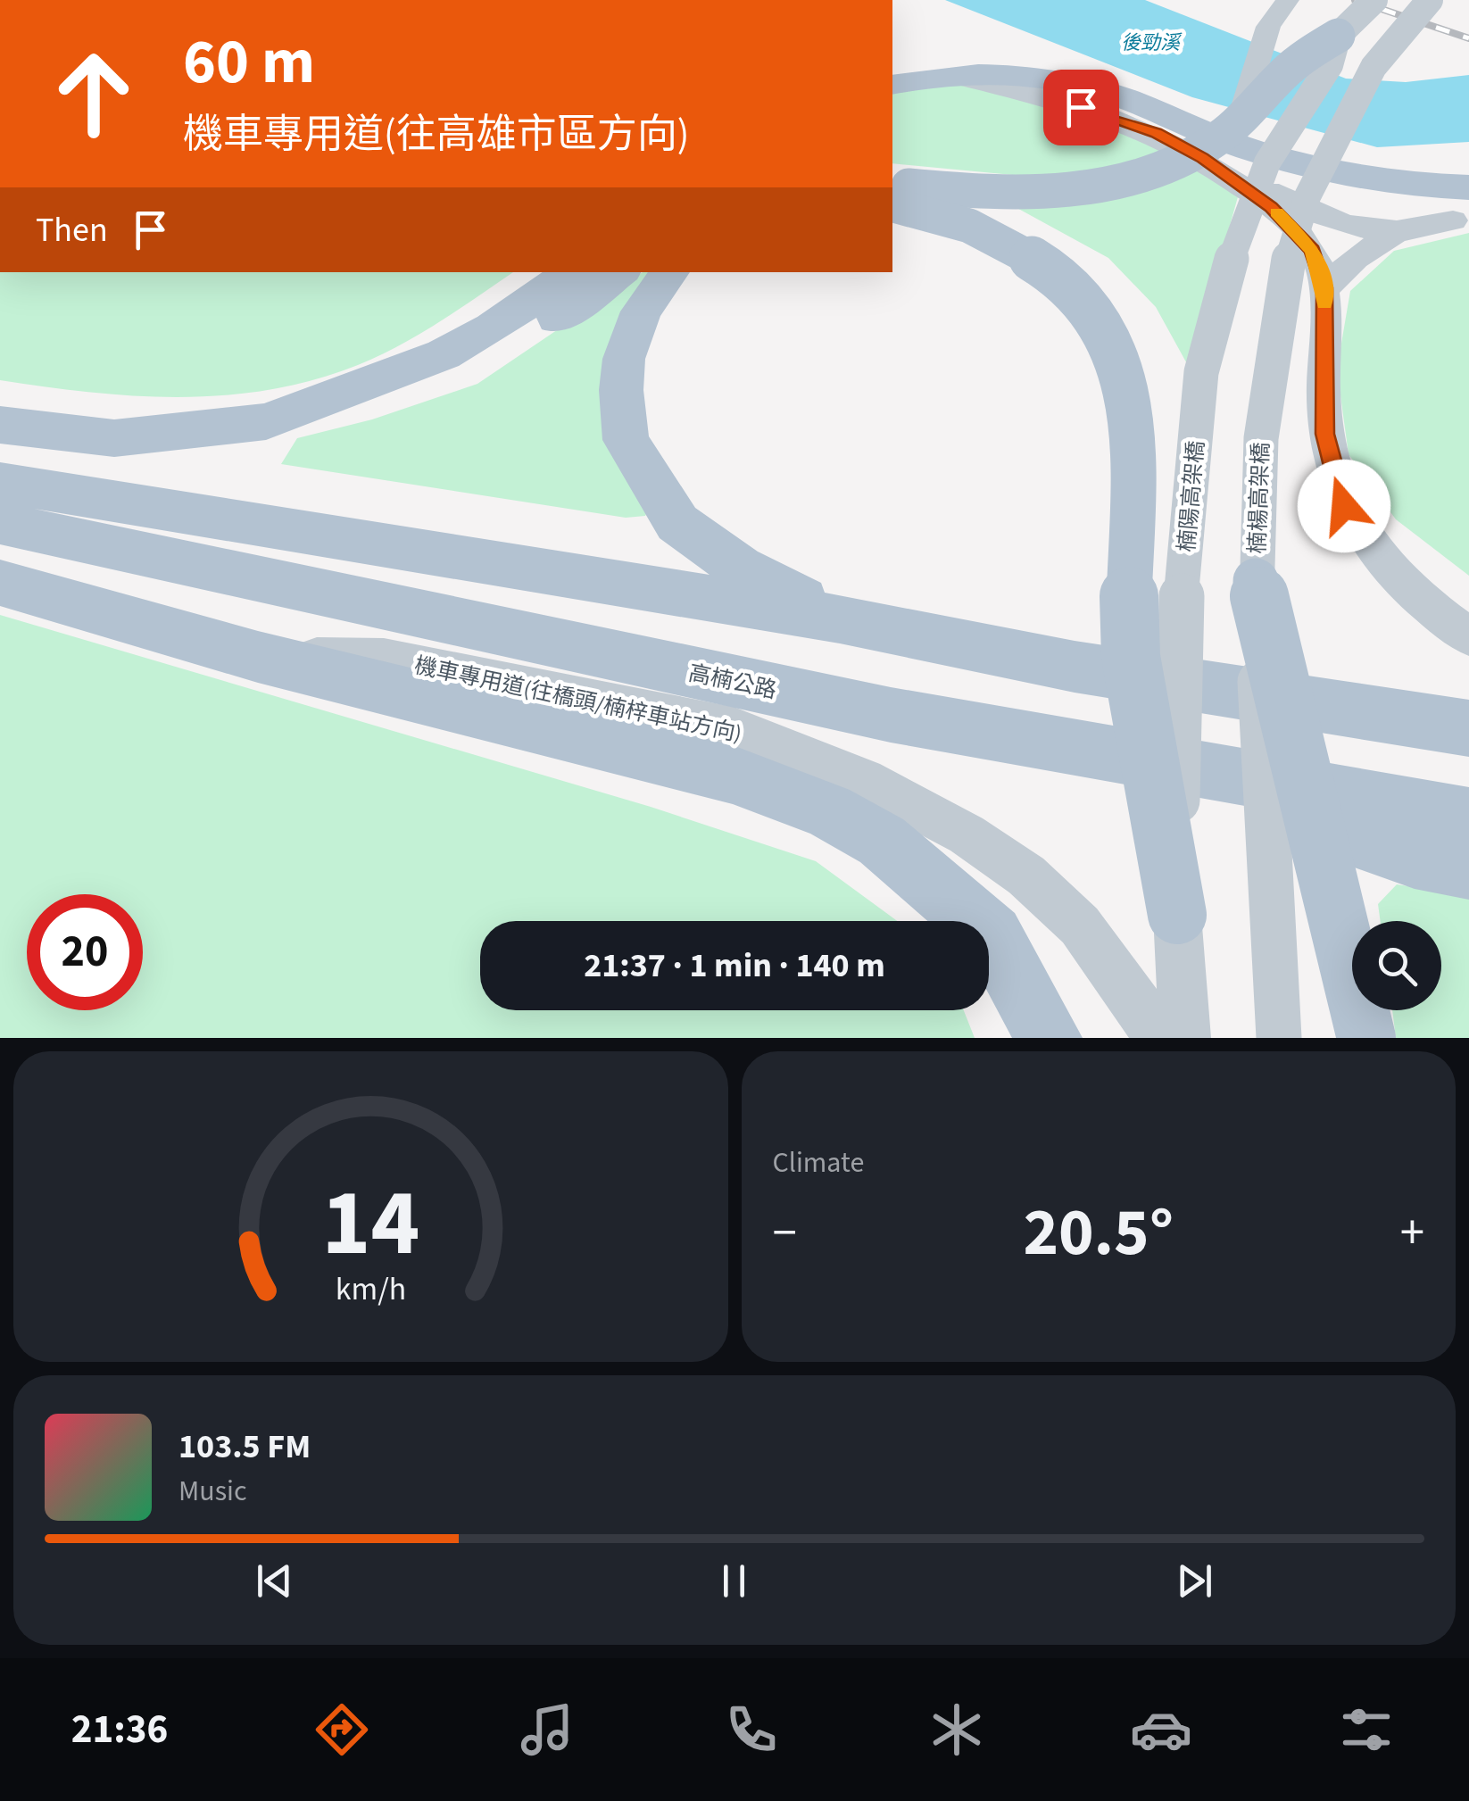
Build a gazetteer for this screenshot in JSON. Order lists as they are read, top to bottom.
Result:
{
  "streets": {
    "main road": ["高楠公路"],
    "street": ["楠陽高架橋", "楠楊高架橋", "機車專用道(往橋頭/楠梓車站方向)"]
  },
  "water": ["後勁溪"],
  "page": {
    "turn": ["60 m", "機車專用道(往高雄市區方向)"],
    "then": "Then",
    "limit": "20",
    "trip": "21:37 · 1 min · 140 m",
    "tile": "Climate",
    "heat": ["−", "20.5°", "+"],
    "song": ["103.5 FM", "Music"],
    "tabs": "21:36",
    "gauge": ["14", "km/h"]
  }
}
